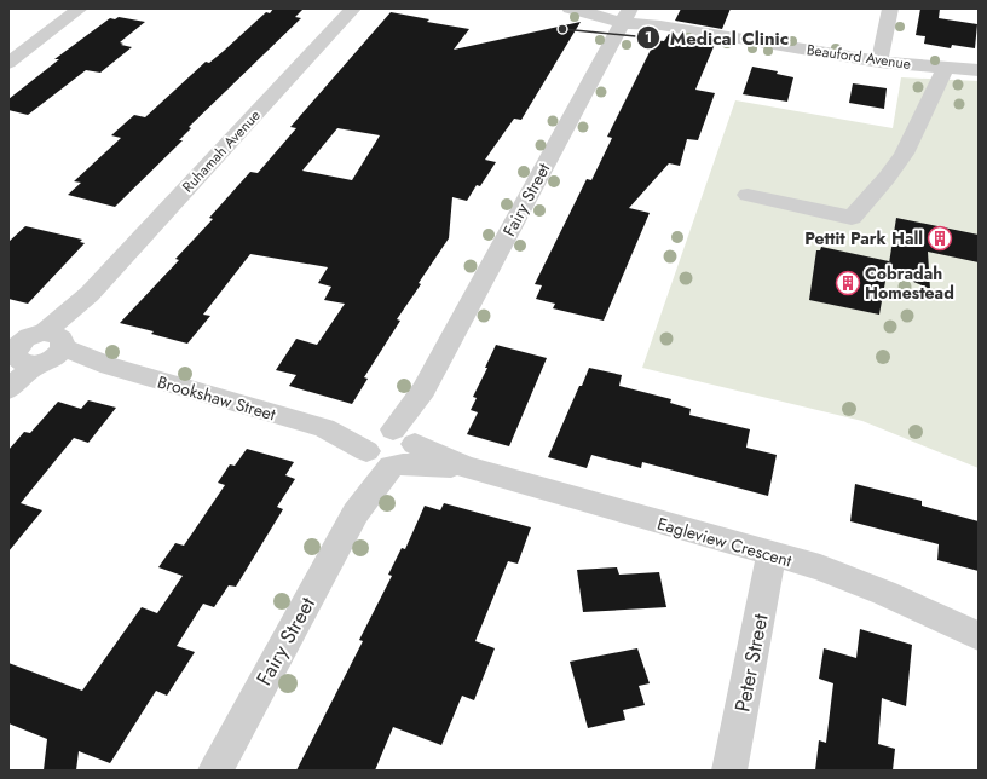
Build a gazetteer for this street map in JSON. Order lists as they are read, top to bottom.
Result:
{
  "streets": {
    "street": [
      "Beauford Avenue",
      "Ruhamah Avenue",
      "Fairy Street",
      "Brookshaw Street",
      "Eagleview Crescent",
      "Peter Street"
    ]
  },
  "crossings": [
    ["Beauford Avenue", "Fairy Street"],
    ["Ruhamah Avenue", "Brookshaw Street"],
    ["Fairy Street", "Brookshaw Street"],
    ["Fairy Street", "Eagleview Crescent"],
    ["Brookshaw Street", "Eagleview Crescent"],
    ["Eagleview Crescent", "Peter Street"]
  ],
  "places": {
    "other": ["Medical Clinic"],
    "building": ["Pettit Park Hall", "Cobradah Homestead"]
  }
}
